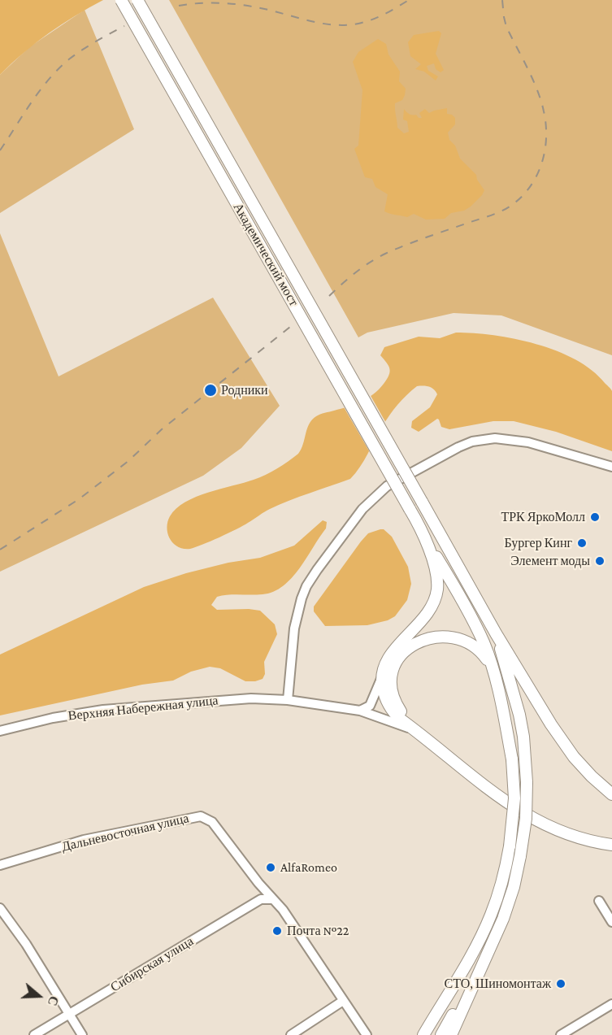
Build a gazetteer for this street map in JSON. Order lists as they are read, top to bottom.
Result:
{
  "streets": {
    "main road": ["Академический мост"],
    "street": ["Верхняя Набережная улица", "Дальневосточная улица", "Сибирская улица"]
  },
  "crossings": [
    ["Дальневосточная улица", "Сибирская улица"]
  ],
  "places": [
    "Родники",
    "ТРК ЯркоМолл",
    "Бургер Кинг",
    "Элемент моды",
    "AlfaRomeo",
    "Почта №22",
    "СТО, Шиномонтаж"
  ],
  "north": "right"
}
